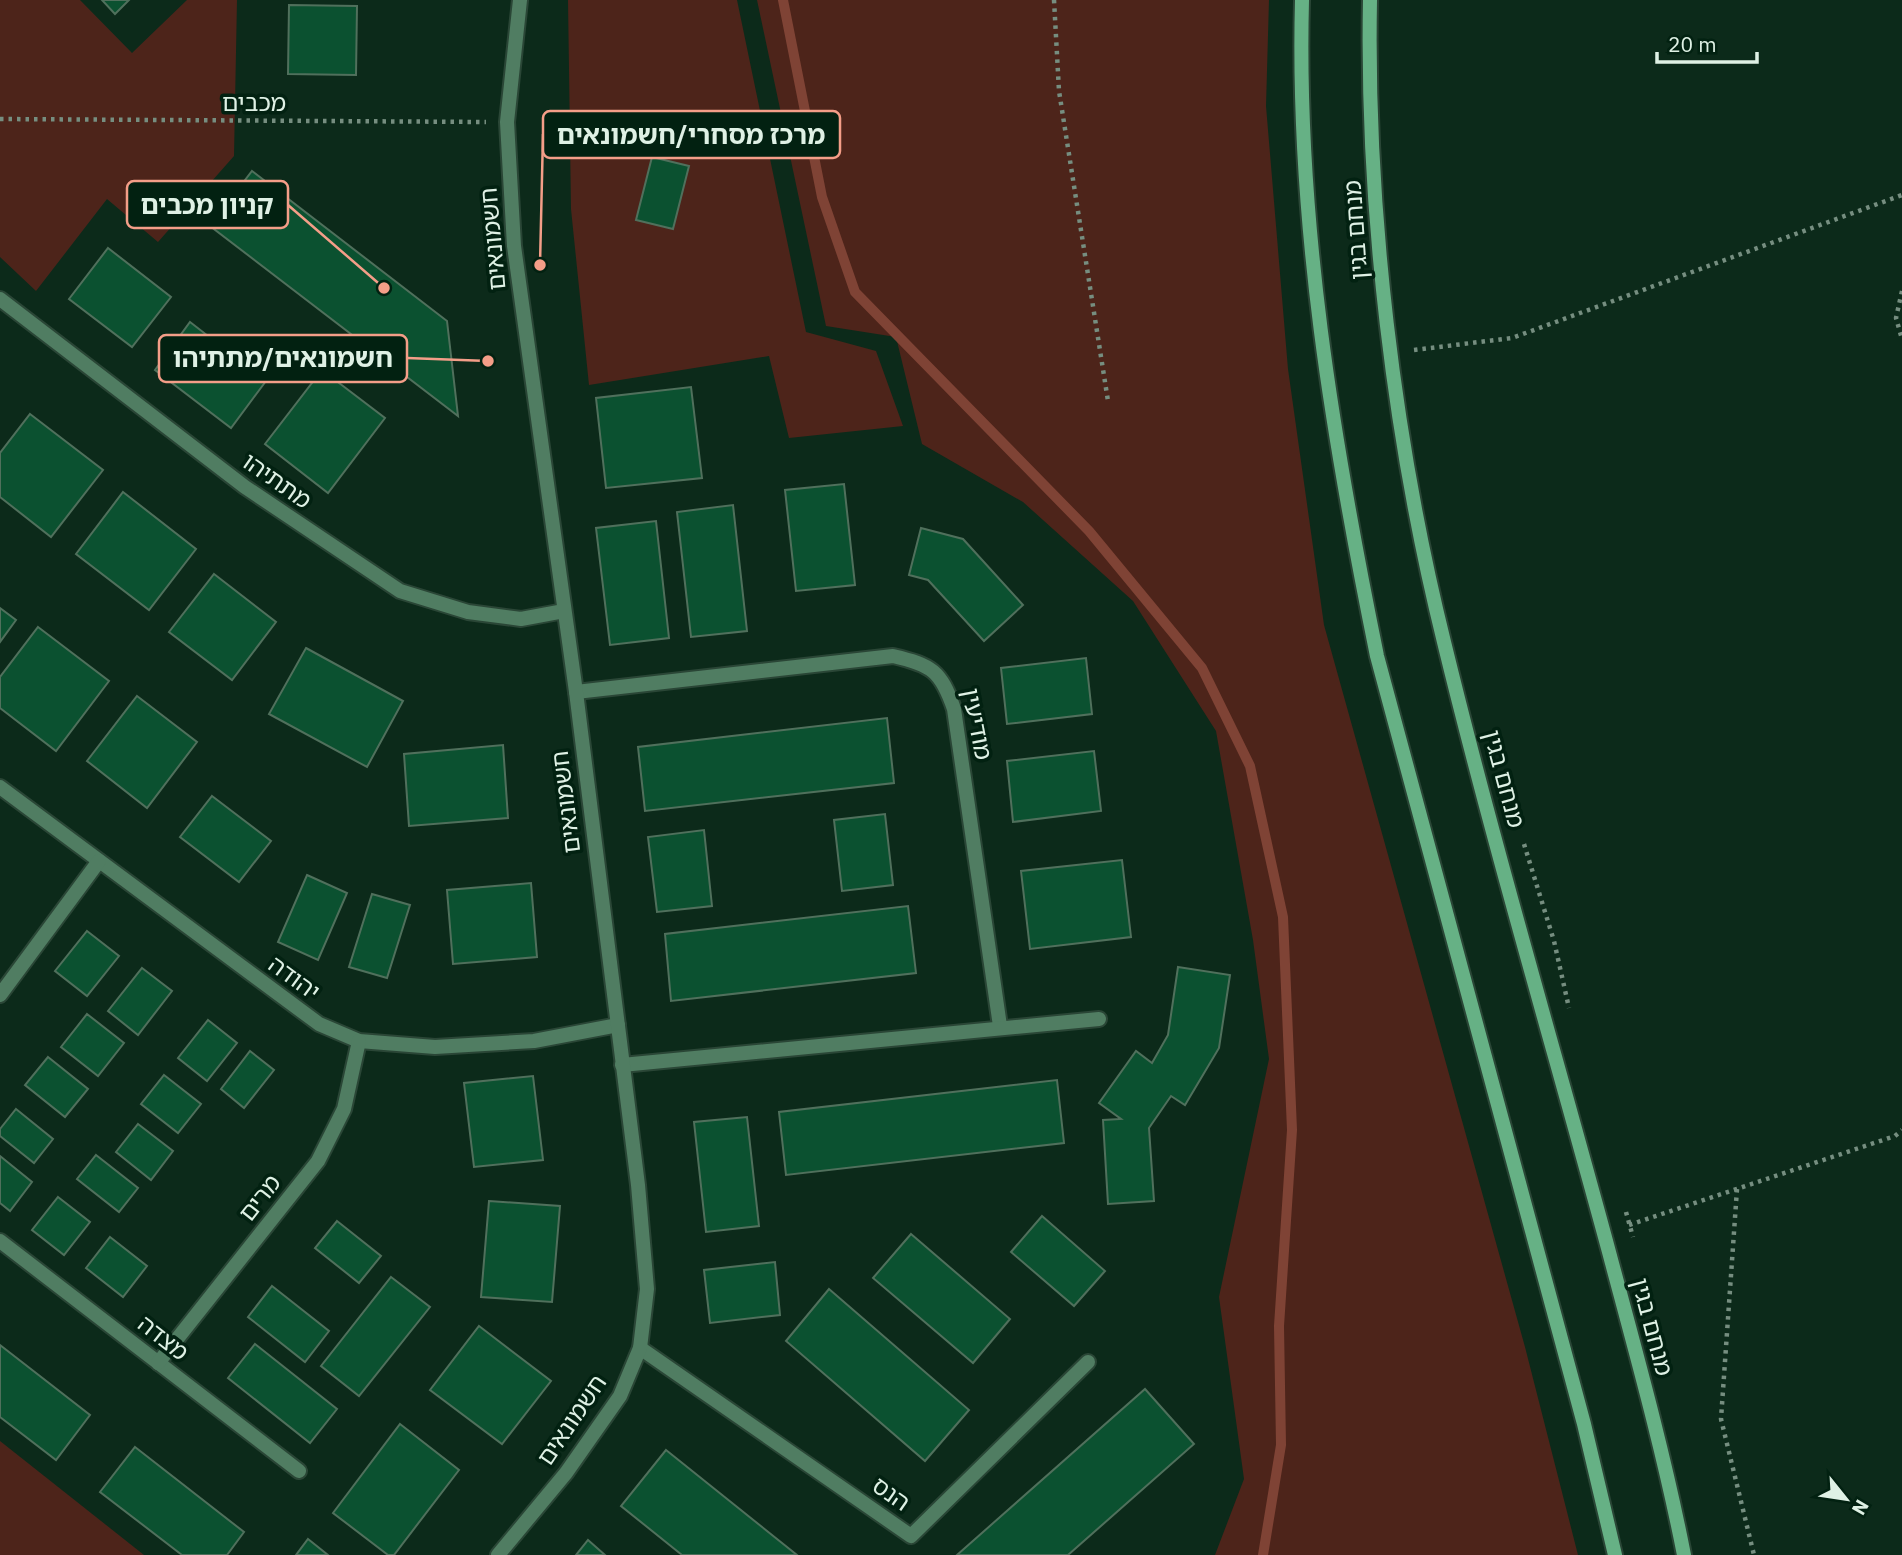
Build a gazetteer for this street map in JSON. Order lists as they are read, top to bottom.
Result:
{
  "streets": {
    "main road": ["מנחם בגין"],
    "street": [
      "חשמונאים",
      "מתתיהו",
      "מודיעין",
      "יהודה",
      "מרים",
      "מצדה",
      "הנס"
    ],
    "path": ["מכבים"]
  },
  "crossings": [
    ["מכבים", "חשמונאים"],
    ["חשמונאים", "מתתיהו"],
    ["חשמונאים", "מודיעין"],
    ["חשמונאים", "יהודה"],
    ["חשמונאים", "הנס"],
    ["יהודה", "מרים"],
    ["מרים", "מצדה"]
  ],
  "places": ["מרכז מסחרי/חשמונאים", "קניון מכבים", "חשמונאים/מתתיהו"],
  "scale_bar": "20 m",
  "north": "bottom right"
}
